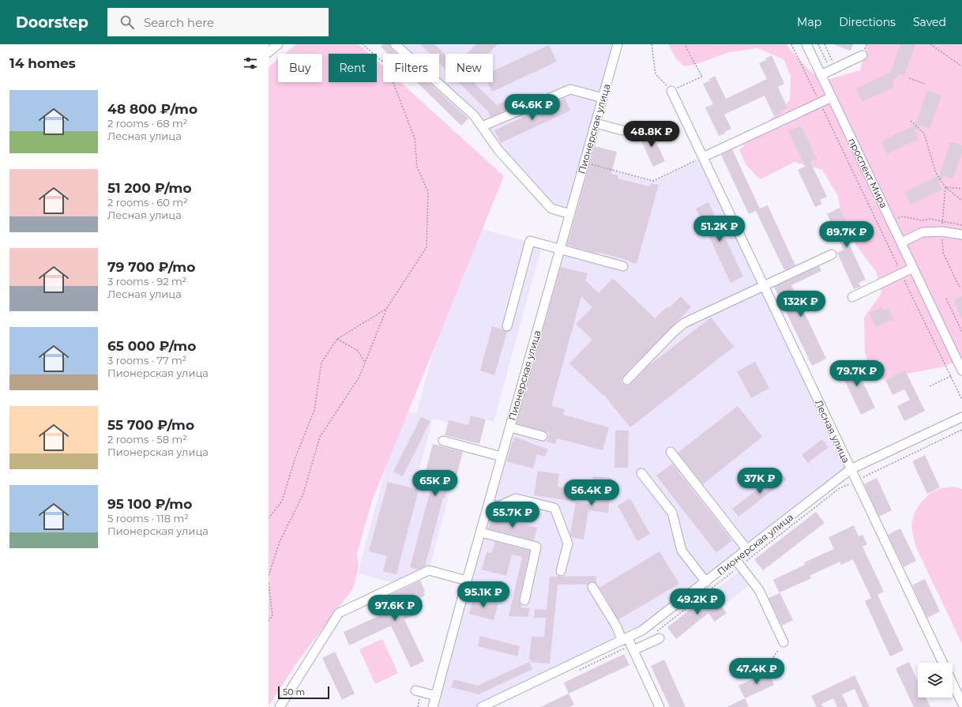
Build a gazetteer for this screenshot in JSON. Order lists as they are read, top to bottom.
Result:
{
  "streets": {
    "street": ["Пионерская улица", "проспект Мира", "Лесная улица"]
  },
  "crossings": [
    ["Пионерская улица", "Лесная улица"]
  ],
  "scale_bar": "50 m",
  "page": {
    "header": "Doorstep",
    "search": "Search here",
    "nav": ["Map", "Directions", "Saved"],
    "heading": "14 homes",
    "chip": [
      "Buy",
      "Rent",
      "Filters",
      "New"
    ],
    "list": [
      {
        "name": "48 800 ₽/mo",
        "note": "2 rooms · 68 m² · Лесная улица"
      },
      {
        "name": "51 200 ₽/mo",
        "note": "2 rooms · 60 m² · Лесная улица"
      },
      {
        "name": "79 700 ₽/mo",
        "note": "3 rooms · 92 m² · Лесная улица"
      },
      {
        "name": "65 000 ₽/mo",
        "note": "3 rooms · 77 m² · Пионерская улица"
      },
      {
        "name": "55 700 ₽/mo",
        "note": "2 rooms · 58 m² · Пионерская улица"
      },
      {
        "name": "95 100 ₽/mo",
        "note": "5 rooms · 118 m² · Пионерская улица"
      }
    ],
    "price": [
      "64.6K ₽",
      "48.8K ₽",
      "51.2K ₽",
      "89.7K ₽",
      "132K ₽",
      "79.7K ₽",
      "37K ₽",
      "65K ₽",
      "56.4K ₽",
      "55.7K ₽",
      "95.1K ₽",
      "49.2K ₽",
      "97.6K ₽",
      "47.4K ₽"
    ],
    "scale": "50 m"
  }
}
